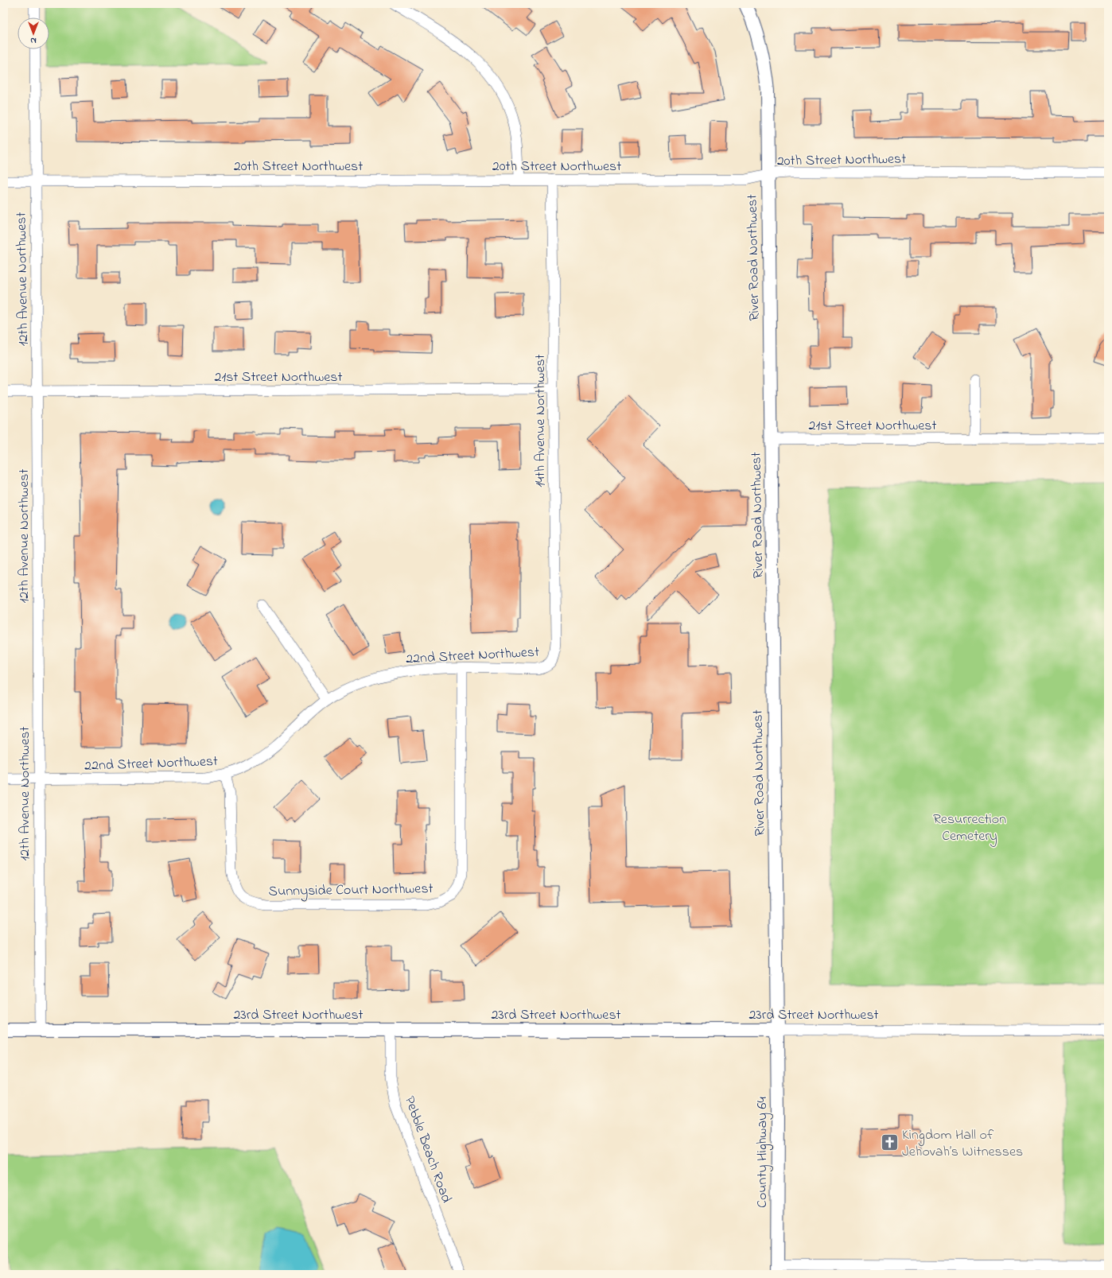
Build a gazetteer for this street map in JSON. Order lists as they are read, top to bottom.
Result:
{
  "streets": {
    "street": [
      "20th Street Northwest",
      "River Road Northwest",
      "12th Avenue Northwest",
      "21st Street Northwest",
      "14th Avenue Northwest",
      "22nd Street Northwest",
      "Sunnyside Court Northwest",
      "23rd Street Northwest",
      "Pebble Beach Road",
      "County Highway 64"
    ]
  },
  "crossings": [
    ["20th Street Northwest", "River Road Northwest"],
    ["20th Street Northwest", "12th Avenue Northwest"],
    ["20th Street Northwest", "14th Avenue Northwest"],
    ["River Road Northwest", "21st Street Northwest"],
    ["River Road Northwest", "23rd Street Northwest"],
    ["River Road Northwest", "County Highway 64"],
    ["12th Avenue Northwest", "21st Street Northwest"],
    ["12th Avenue Northwest", "22nd Street Northwest"],
    ["12th Avenue Northwest", "23rd Street Northwest"],
    ["21st Street Northwest", "14th Avenue Northwest"],
    ["14th Avenue Northwest", "22nd Street Northwest"],
    ["22nd Street Northwest", "Sunnyside Court Northwest"],
    ["23rd Street Northwest", "Pebble Beach Road"],
    ["23rd Street Northwest", "County Highway 64"]
  ],
  "parks": ["Resurrection Cemetery"],
  "places": {
    "church": ["Kingdom Hall of Jehovah’s Witnesses"]
  },
  "north": "bottom"
}
